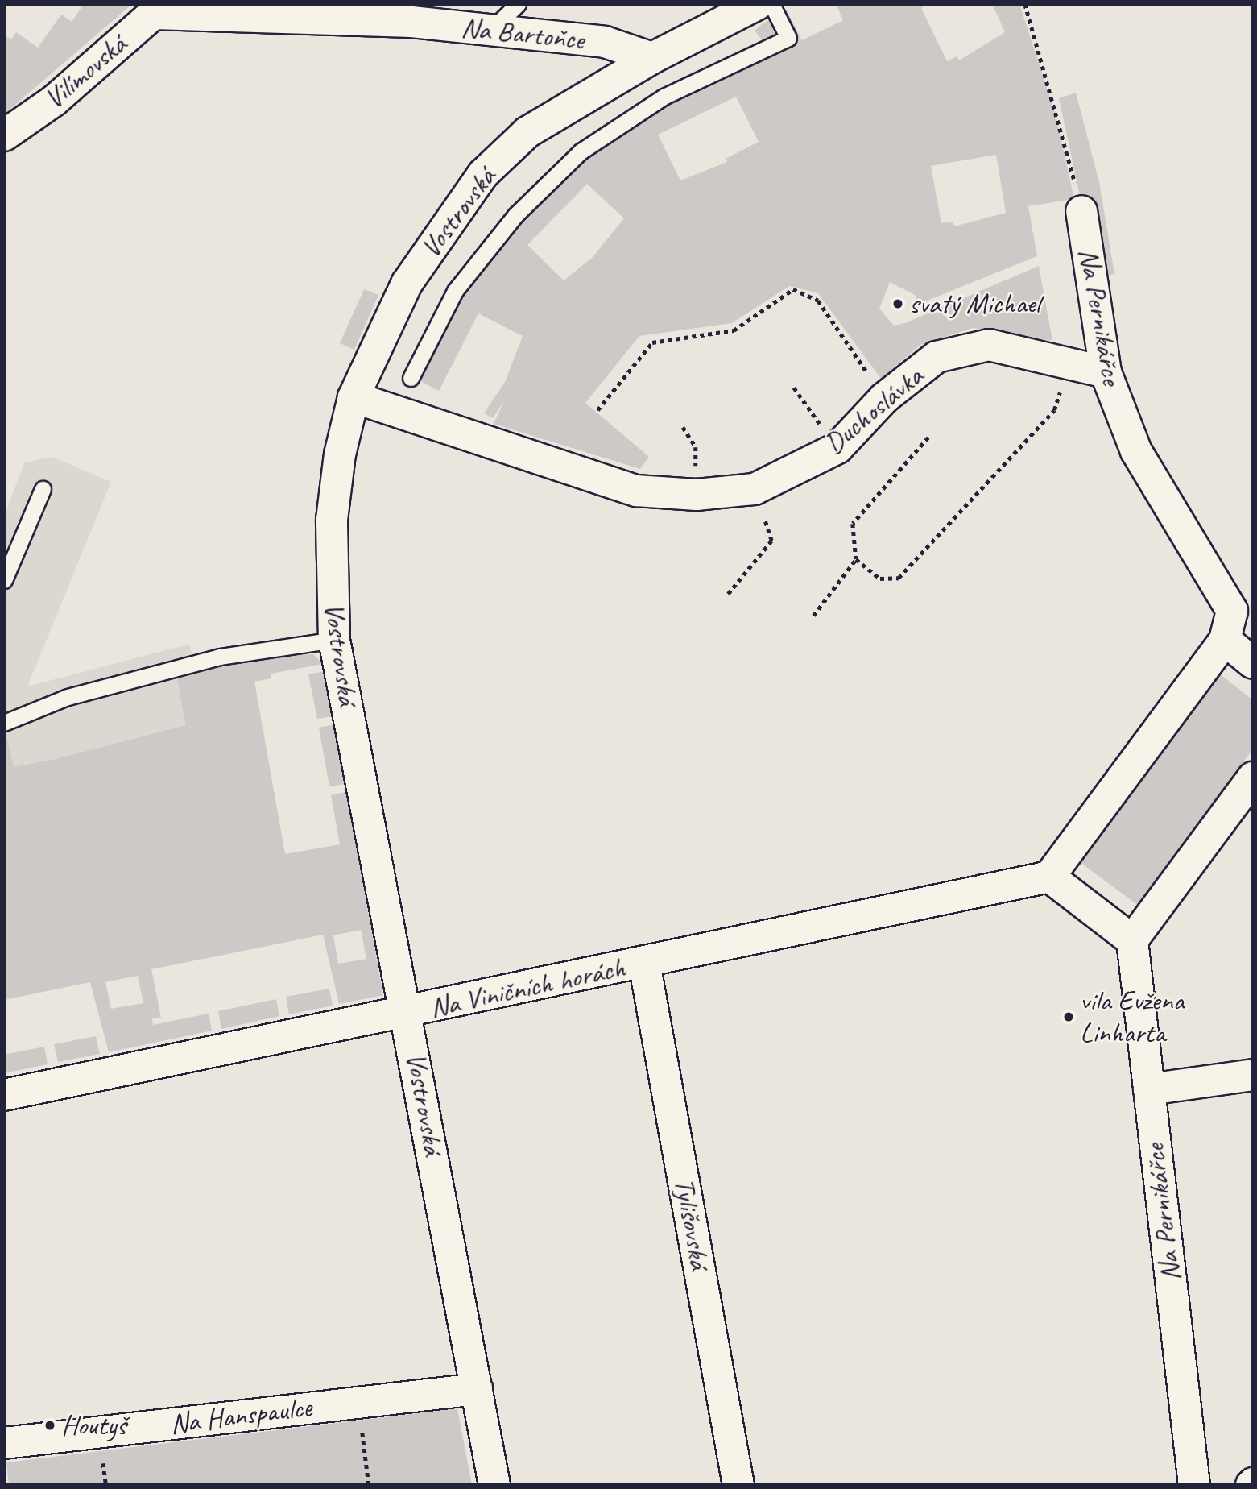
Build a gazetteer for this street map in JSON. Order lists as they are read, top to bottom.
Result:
{
  "streets": {
    "street": [
      "Na Bartoňce",
      "Vilímovská",
      "Vostrovská",
      "Na Pernikářce",
      "Duchoslávka",
      "Na Viničních horách",
      "Tylišovská",
      "Na Hanspaulce"
    ]
  },
  "crossings": [
    ["Na Bartoňce", "Vilímovská"],
    ["Na Bartoňce", "Vostrovská"],
    ["Vostrovská", "Duchoslávka"],
    ["Vostrovská", "Na Viničních horách"],
    ["Vostrovská", "Na Hanspaulce"],
    ["Na Pernikářce", "Duchoslávka"],
    ["Na Pernikářce", "Na Viničních horách"],
    ["Na Viničních horách", "Tylišovská"]
  ],
  "places": ["svatý Michael", "vila Evžena Linharta", "Houtyš"]
}
